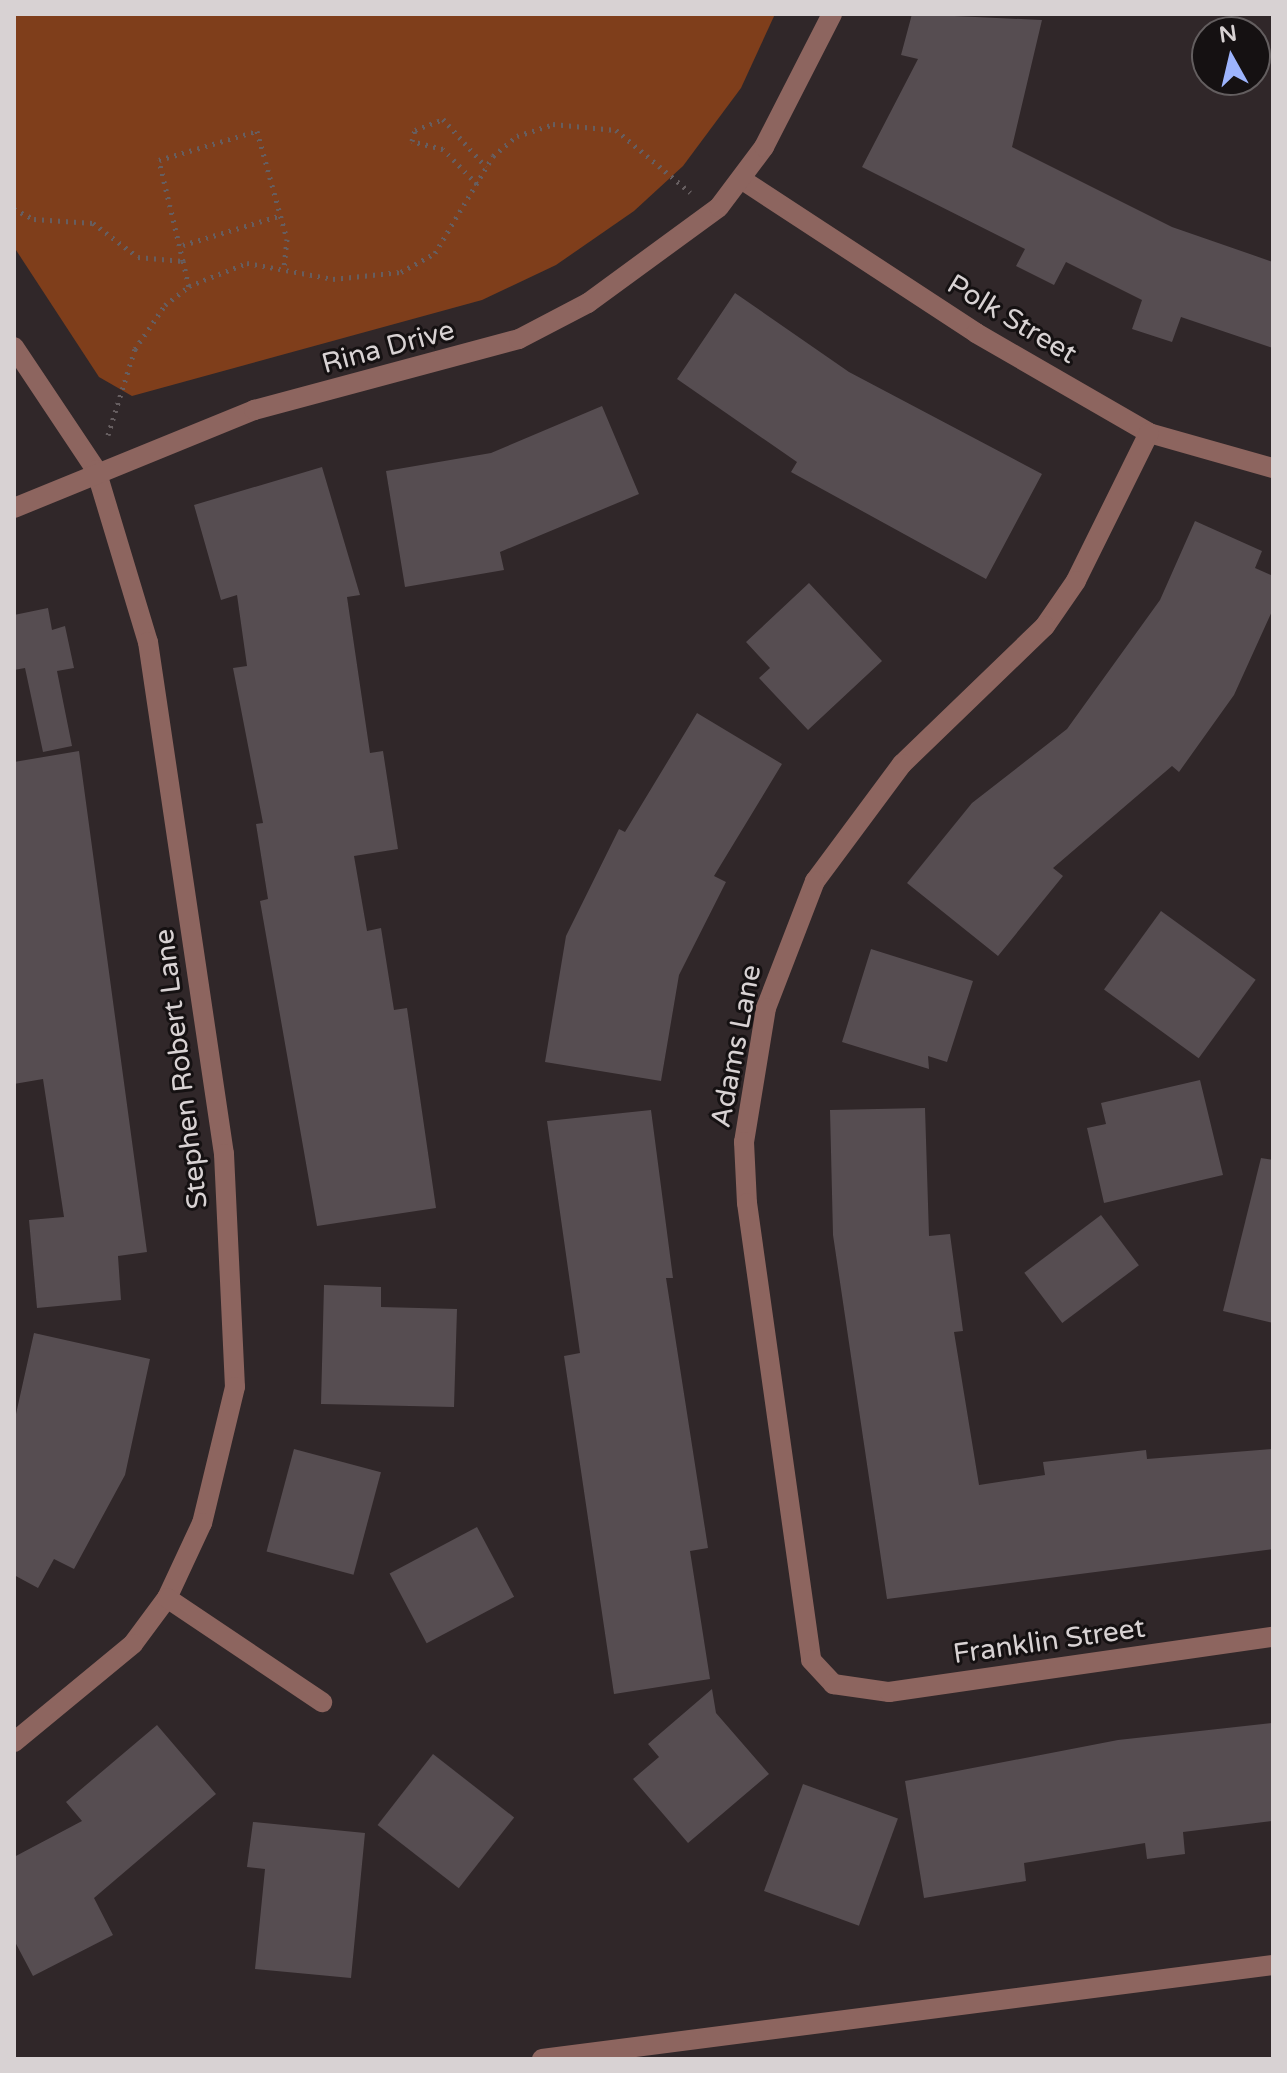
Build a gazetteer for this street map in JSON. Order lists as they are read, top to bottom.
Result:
{
  "streets": {
    "street": [
      "Polk Street",
      "Rina Drive",
      "Adams Lane",
      "Stephen Robert Lane",
      "Franklin Street"
    ]
  },
  "crossings": [
    ["Polk Street", "Rina Drive"],
    ["Polk Street", "Adams Lane"],
    ["Rina Drive", "Stephen Robert Lane"],
    ["Adams Lane", "Franklin Street"]
  ],
  "north": "top"
}
